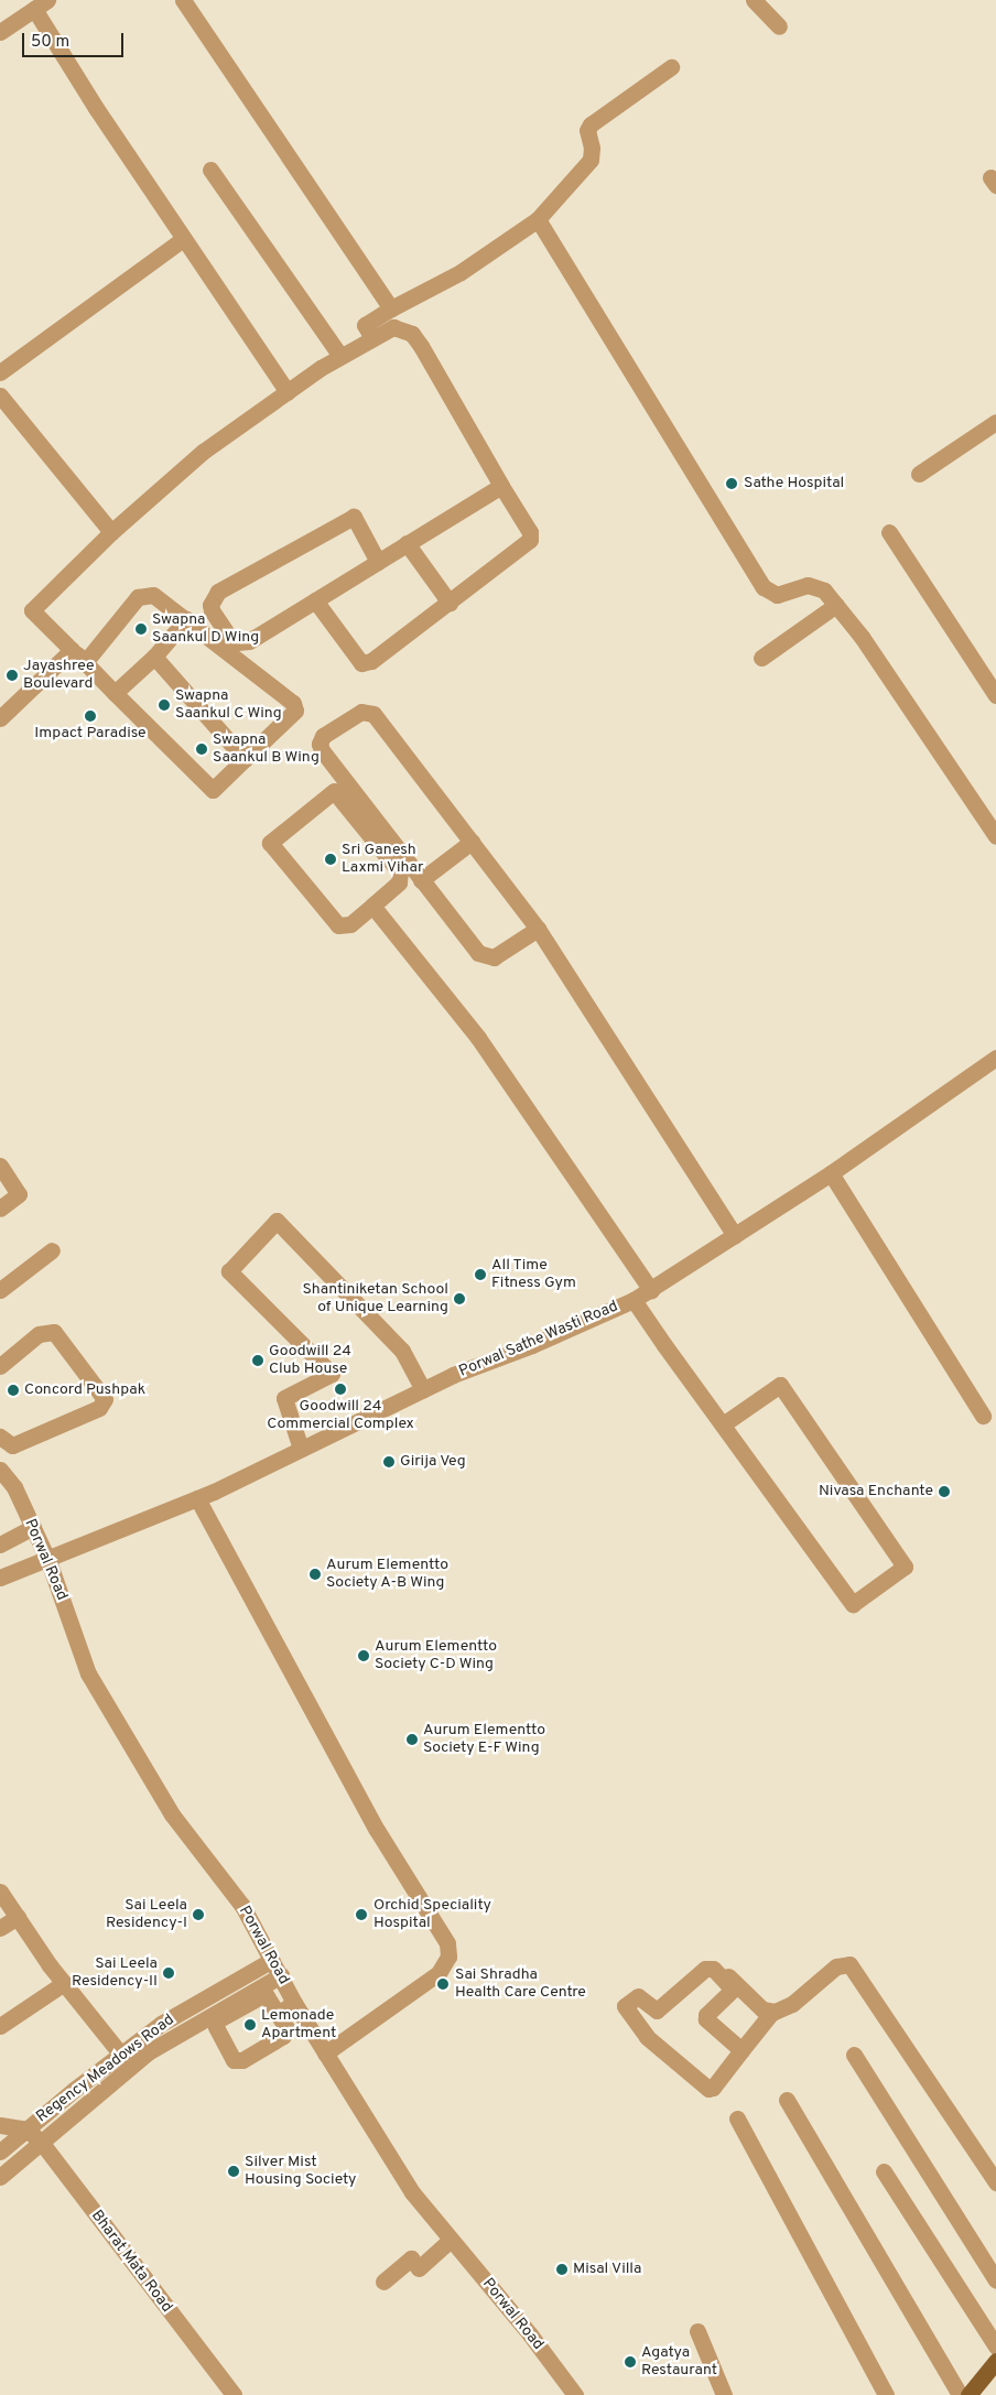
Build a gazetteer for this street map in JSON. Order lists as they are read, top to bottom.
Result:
{
  "streets": {
    "street": [
      "Porwal Sathe Wasti Road",
      "Porwal Road",
      "Regency Meadows Road",
      "Bharat Mata Road"
    ]
  },
  "crossings": [
    ["Porwal Sathe Wasti Road", "Porwal Road"],
    ["Porwal Road", "Regency Meadows Road"],
    ["Regency Meadows Road", "Bharat Mata Road"]
  ],
  "places": [
    "Sathe Hospital",
    "Swapna Saankul D Wing",
    "Jayashree Boulevard",
    "Swapna Saankul C Wing",
    "Impact Paradise",
    "Swapna Saankul B Wing",
    "Sri Ganesh Laxmi Vihar",
    "All Time Fitness Gym",
    "Shantiniketan School of Unique Learning",
    "Goodwill 24 Club House",
    "Goodwill 24 Commercial Complex",
    "Concord Pushpak",
    "Girija Veg",
    "Nivasa Enchante",
    "Aurum Elementto Society A-B Wing",
    "Aurum Elementto Society C-D Wing",
    "Aurum Elementto Society E-F Wing",
    "Sai Leela Residency-I",
    "Orchid Speciality Hospital",
    "Sai Leela Residency-II",
    "Sai Shradha Health Care Centre",
    "Lemonade Apartment",
    "Silver Mist Housing Society",
    "Misal Villa",
    "Agatya Restaurant"
  ],
  "scale_bar": "50 m"
}
